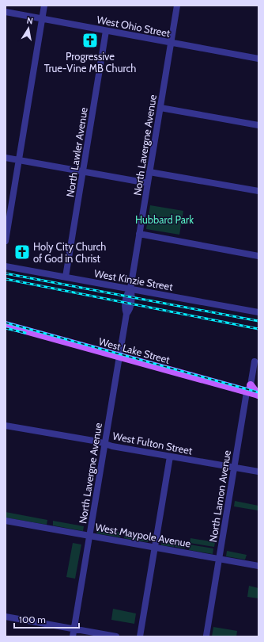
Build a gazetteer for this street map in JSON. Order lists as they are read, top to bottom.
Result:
{
  "streets": {
    "main road": ["West Lake Street"],
    "street": [
      "West Ohio Street",
      "North Lavergne Avenue",
      "North Lawler Avenue",
      "West Kinzie Street",
      "West Fulton Street",
      "North Lamon Avenue",
      "West Maypole Avenue"
    ]
  },
  "crossings": [
    ["West Ohio Street", "North Lavergne Avenue"],
    ["West Ohio Street", "North Lawler Avenue"],
    ["North Lavergne Avenue", "West Kinzie Street"],
    ["North Lavergne Avenue", "West Lake Street"],
    ["North Lavergne Avenue", "West Fulton Street"],
    ["North Lavergne Avenue", "West Maypole Avenue"],
    ["North Lawler Avenue", "West Kinzie Street"],
    ["West Lake Street", "North Lamon Avenue"],
    ["West Fulton Street", "North Lamon Avenue"],
    ["North Lamon Avenue", "West Maypole Avenue"]
  ],
  "parks": ["Hubbard Park"],
  "places": {
    "church": ["Progressive True-Vine MB Church", "Holy City Church of God in Christ"]
  },
  "scale_bar": "100 m",
  "north": "top"
}
